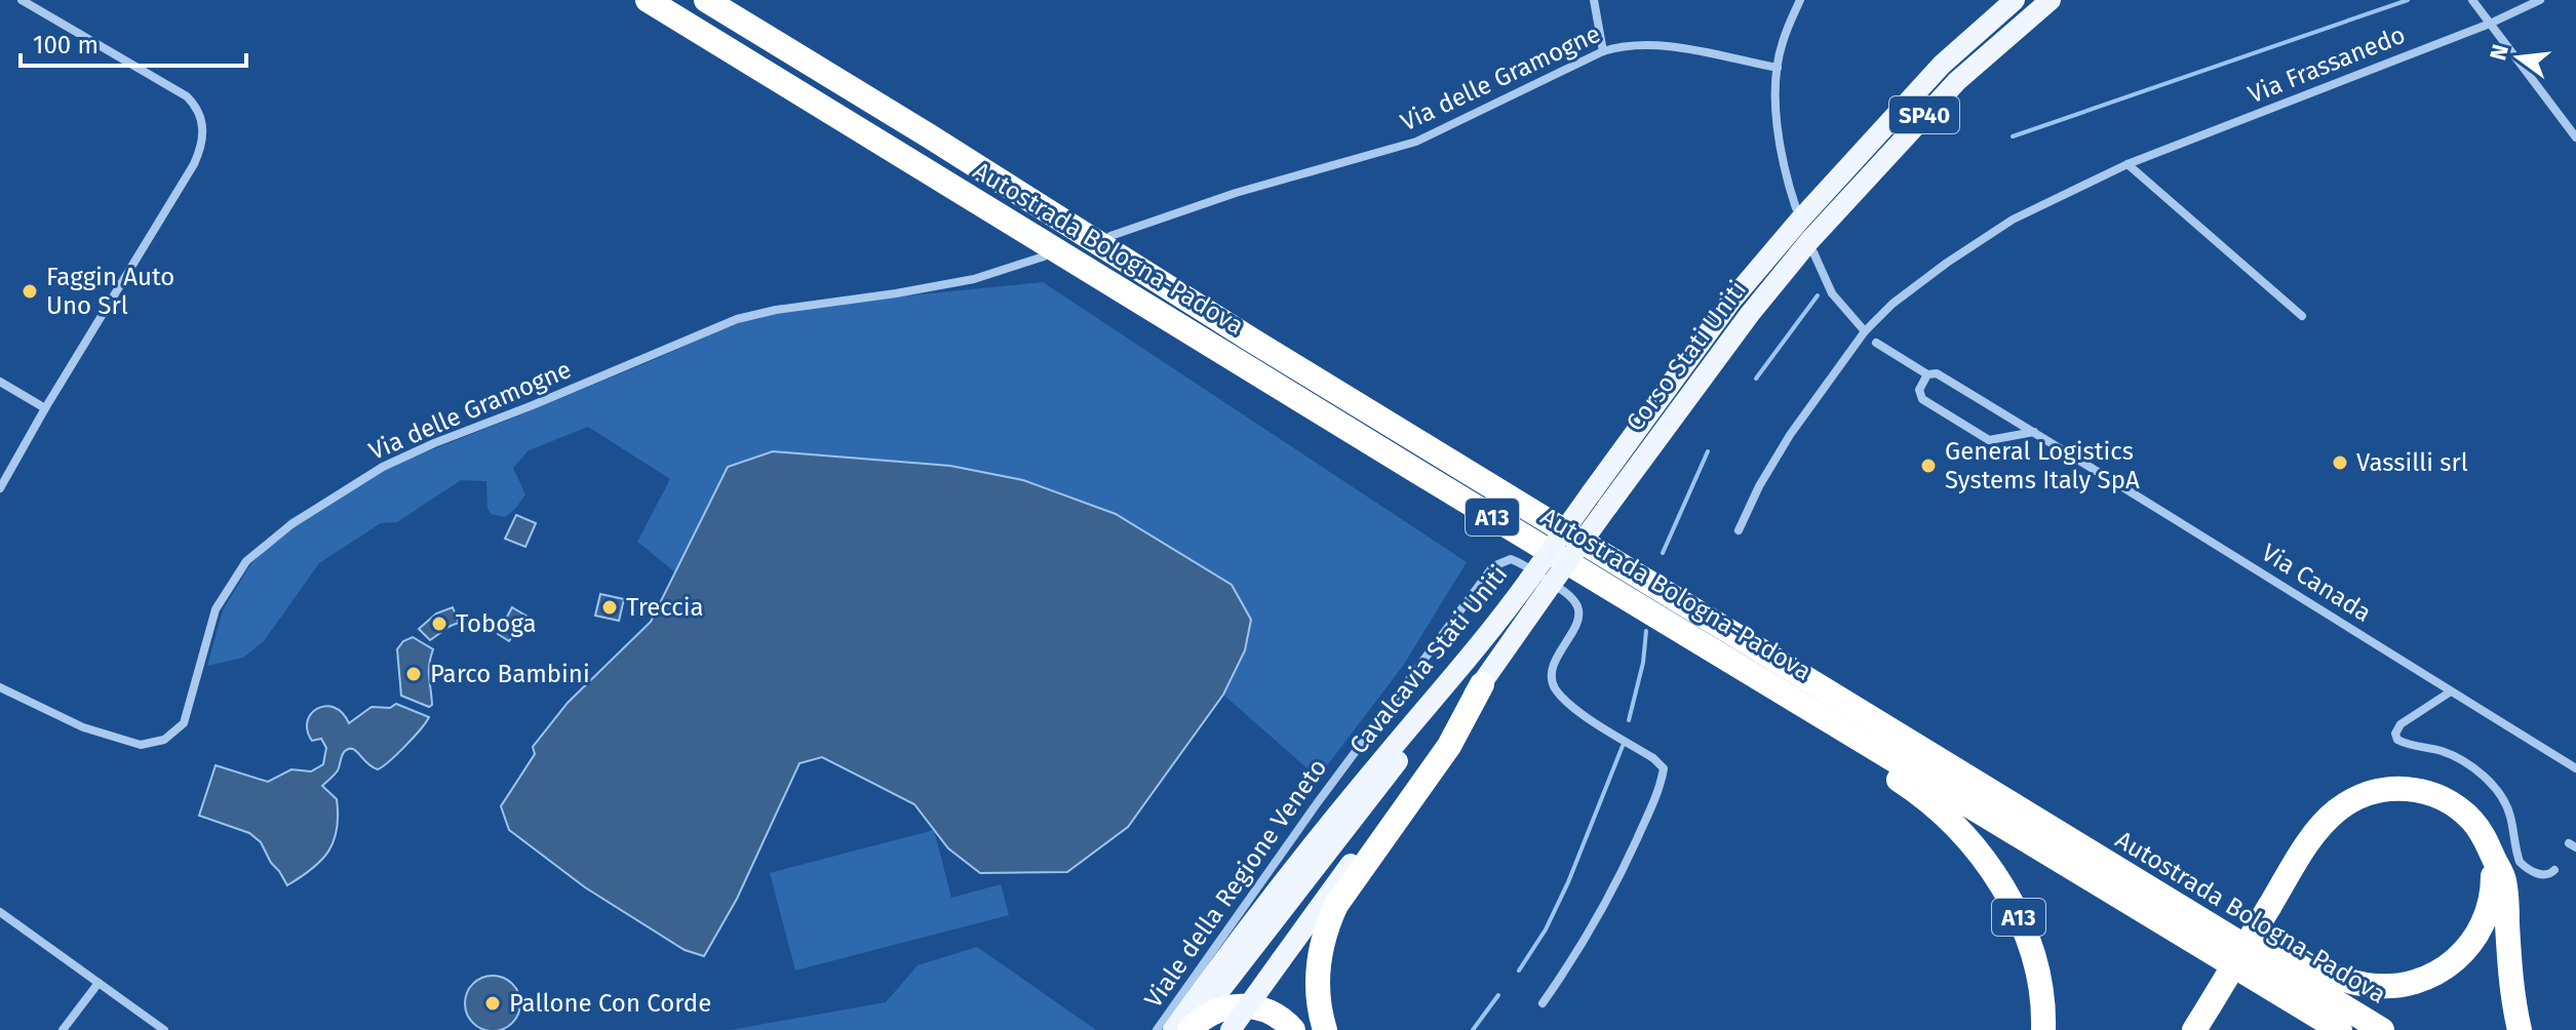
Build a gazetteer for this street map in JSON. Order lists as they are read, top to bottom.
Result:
{
  "streets": {
    "highway": ["Autostrada Bologna-Padova", "A13"],
    "main road": ["SP40", "Corso Stati Uniti", "Cavalcavia Stati Uniti"],
    "street": [
      "Via Frassanedo",
      "Via delle Gramogne",
      "Via Canada",
      "Viale della Regione Veneto"
    ]
  },
  "crossings": [
    ["SP40", "Corso Stati Uniti"],
    ["SP40", "Cavalcavia Stati Uniti"],
    ["Autostrada Bologna-Padova", "A13"],
    ["Corso Stati Uniti", "Cavalcavia Stati Uniti"]
  ],
  "places": [
    "Faggin Auto Uno Srl",
    "Vassilli srl",
    "General Logistics Systems Italy SpA",
    "Treccia",
    "Toboga",
    "Parco Bambini",
    "Pallone Con Corde"
  ],
  "scale_bar": "100 m",
  "north": "left"
}
